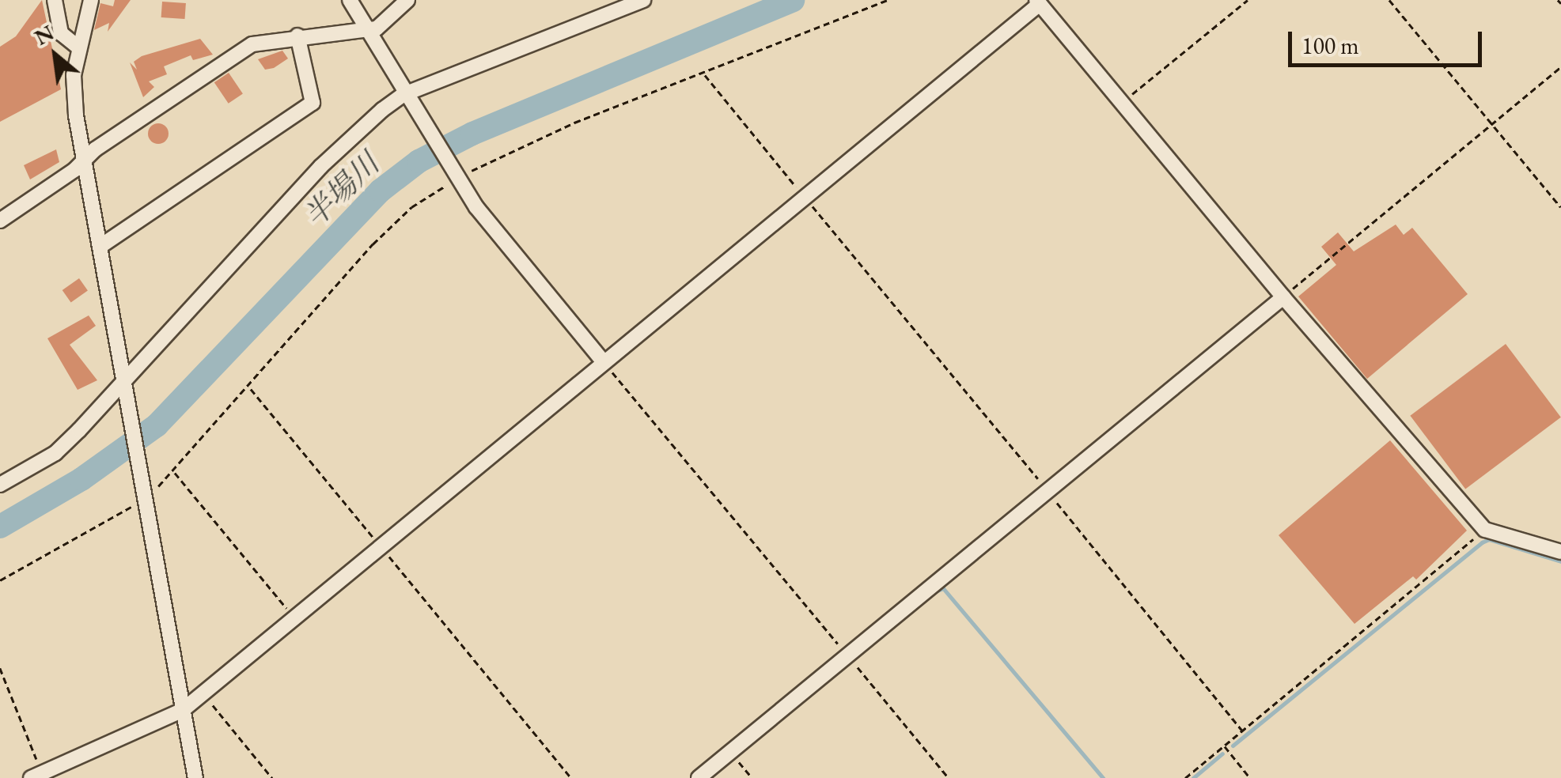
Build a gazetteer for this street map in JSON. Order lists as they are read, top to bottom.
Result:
{
  "water": ["半場川"],
  "scale_bar": "100 m",
  "north": "top left"
}
